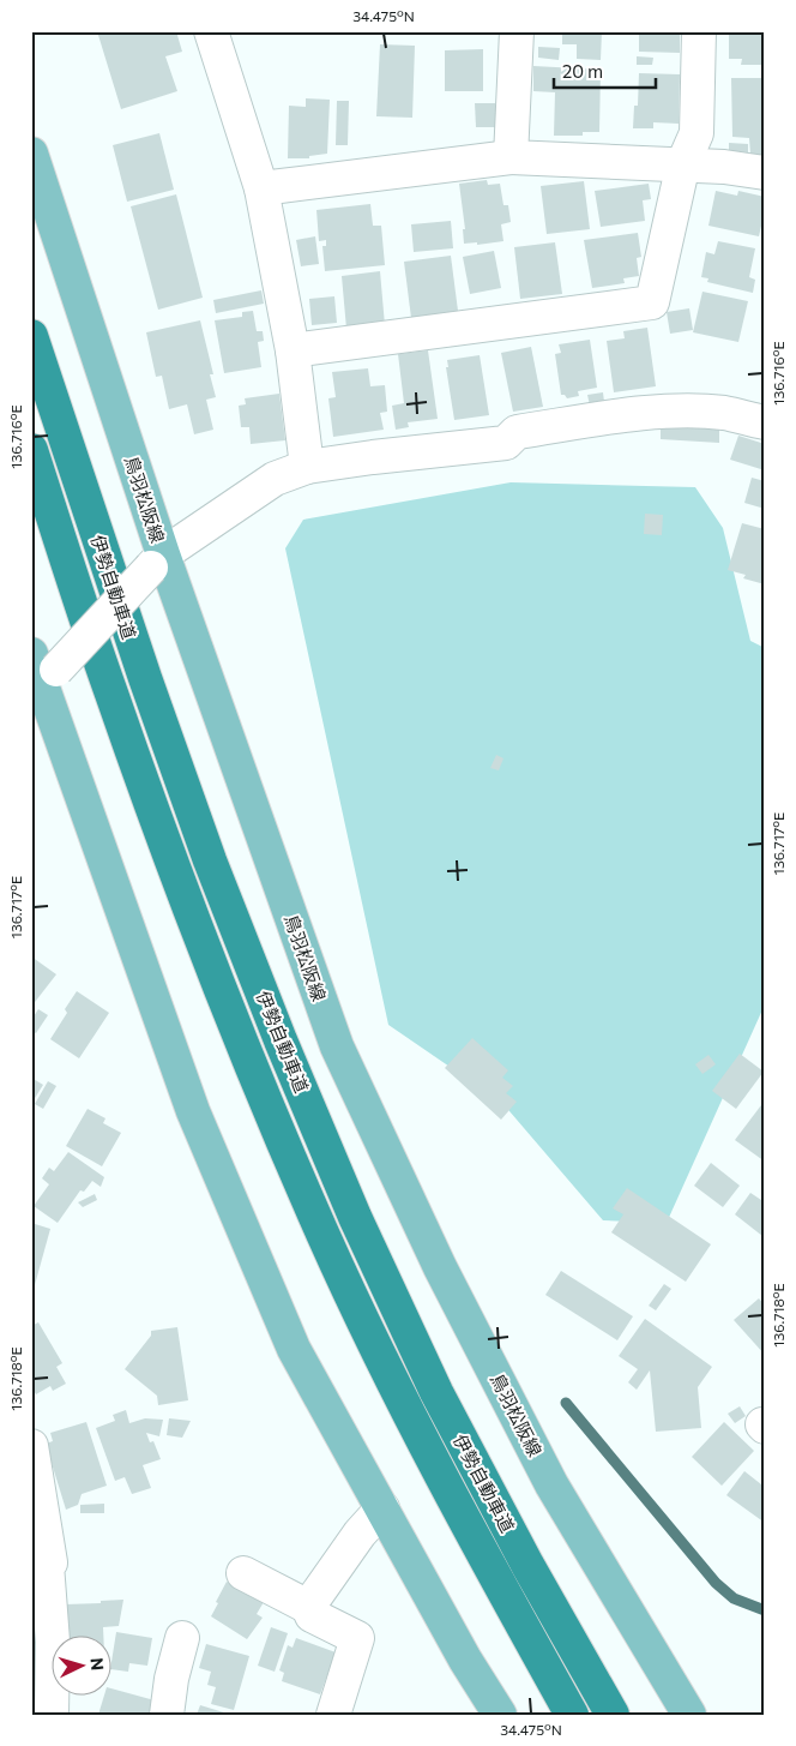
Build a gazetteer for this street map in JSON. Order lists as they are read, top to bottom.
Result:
{
  "streets": {
    "highway": ["伊勢自動車道"],
    "main road": ["鳥羽松阪線"]
  },
  "scale_bar": "20 m",
  "north": "right",
  "coordinates": [
    "34.475°N",
    "136.716°E",
    "136.717°E",
    "136.718°E"
  ]
}
